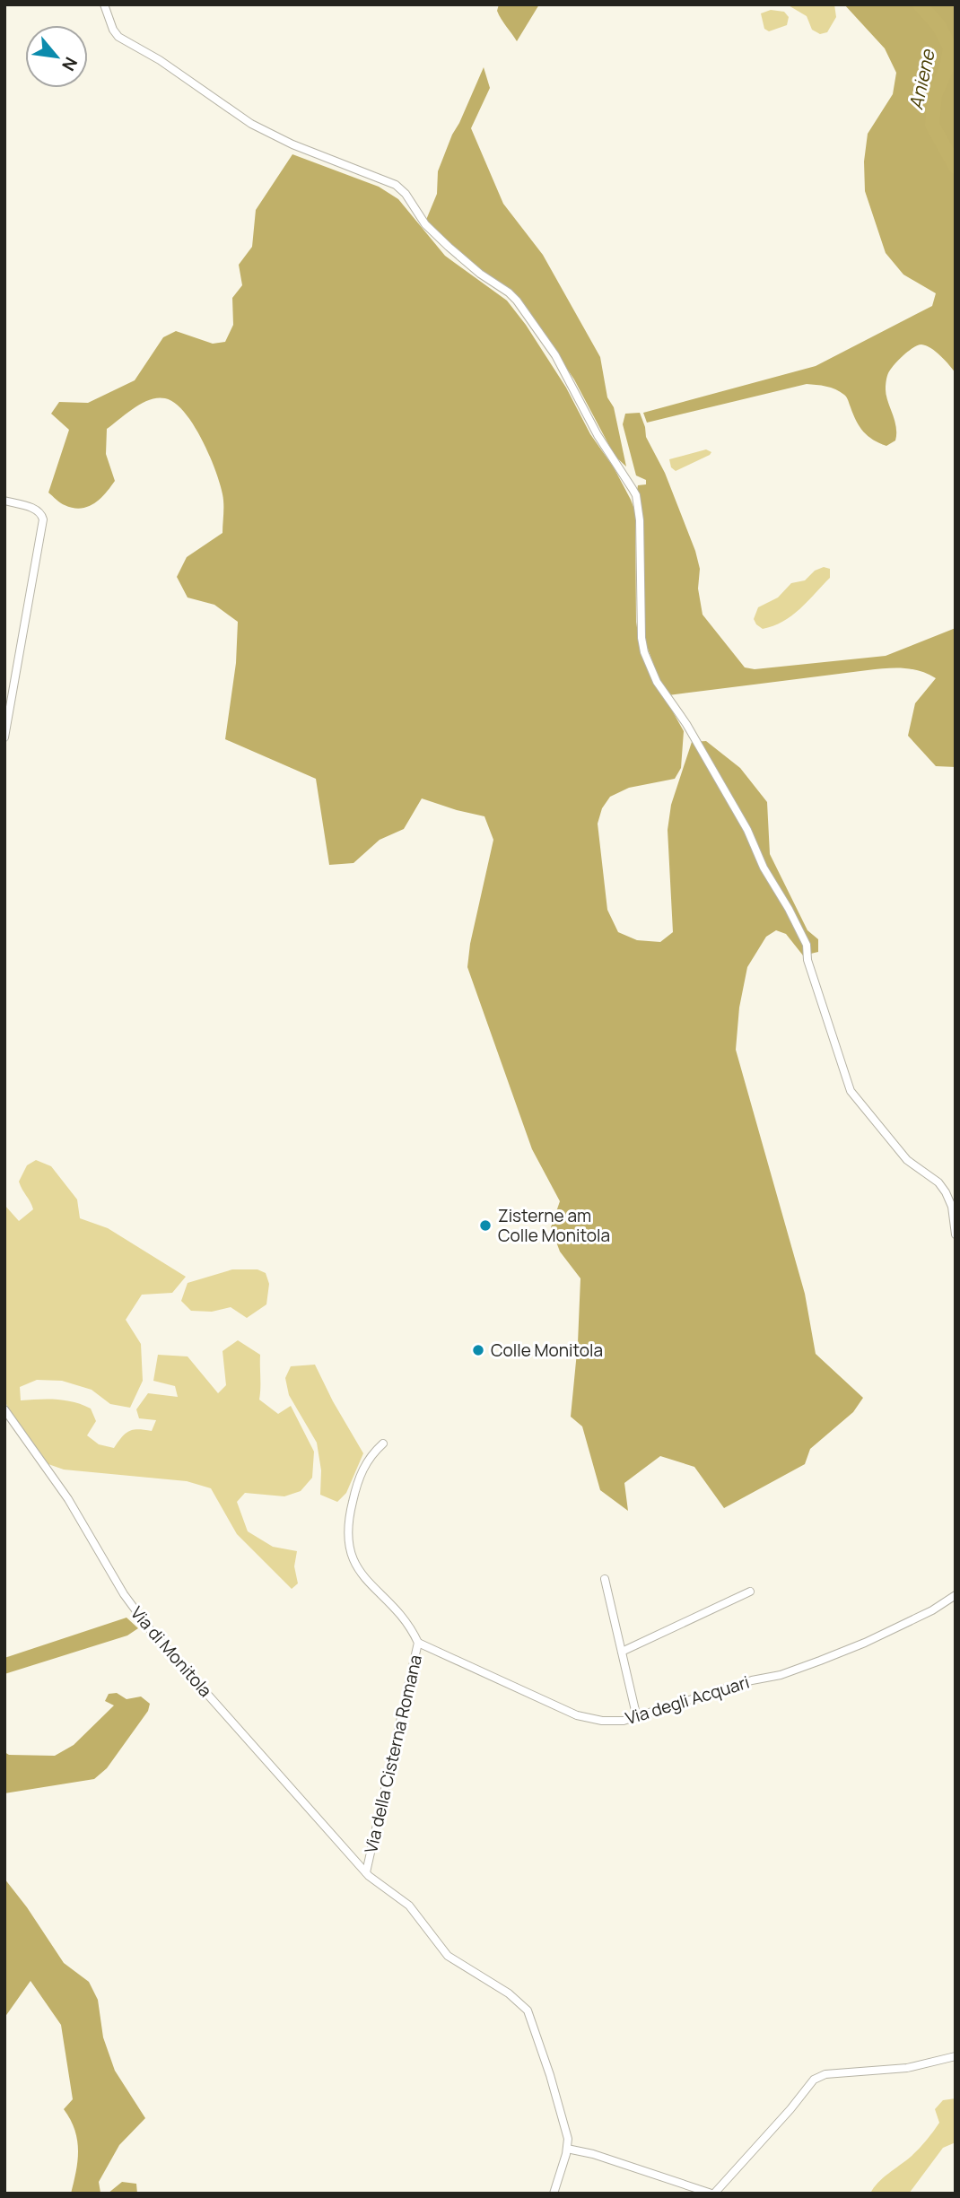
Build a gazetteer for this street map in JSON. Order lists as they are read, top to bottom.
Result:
{
  "streets": {
    "street": ["Via di Monitola", "Via degli Acquari", "Via della Cisterna Romana"]
  },
  "crossings": [
    ["Via di Monitola", "Via della Cisterna Romana"],
    ["Via degli Acquari", "Via della Cisterna Romana"]
  ],
  "water": ["Aniene"],
  "places": ["Zisterne am Colle Monitola", "Colle Monitola"],
  "north": "bottom right"
}
